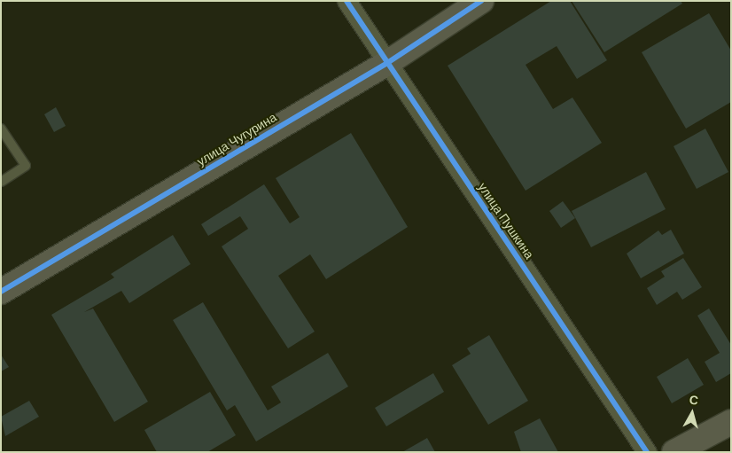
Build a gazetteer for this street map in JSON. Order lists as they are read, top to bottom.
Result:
{
  "streets": {
    "street": ["улица Чугурина", "улица Пушкина"]
  },
  "crossings": [
    ["улица Чугурина", "улица Пушкина"]
  ],
  "north": "top"
}
